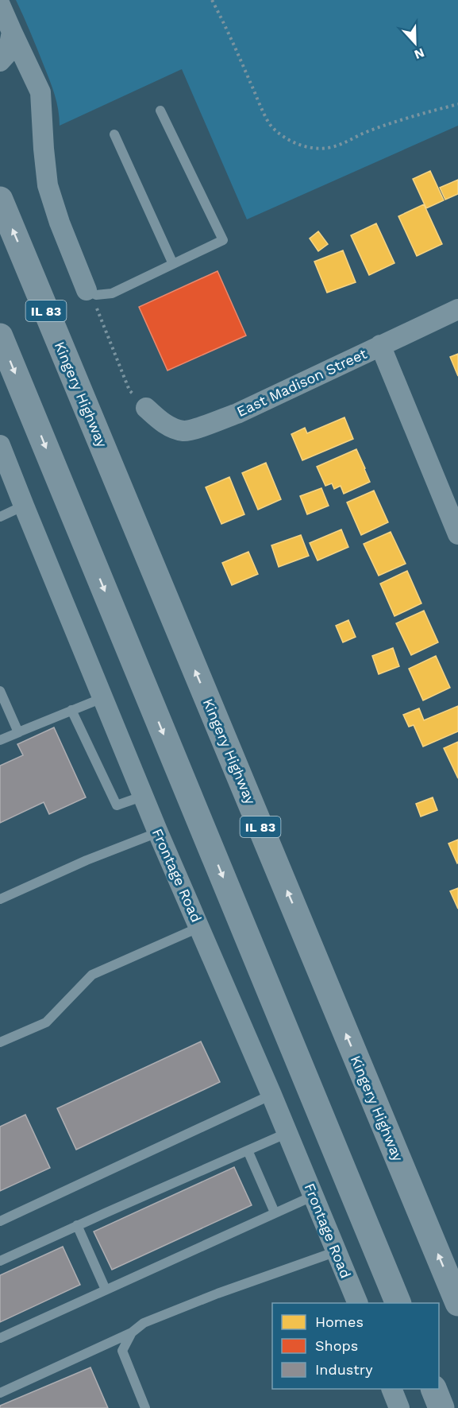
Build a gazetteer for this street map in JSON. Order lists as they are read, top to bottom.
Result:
{
  "streets": {
    "highway": ["IL 83", "Kingery Highway"],
    "street": ["East Madison Street", "Frontage Road"]
  },
  "legend": ["Homes", "Shops", "Industry"],
  "north": "bottom"
}
